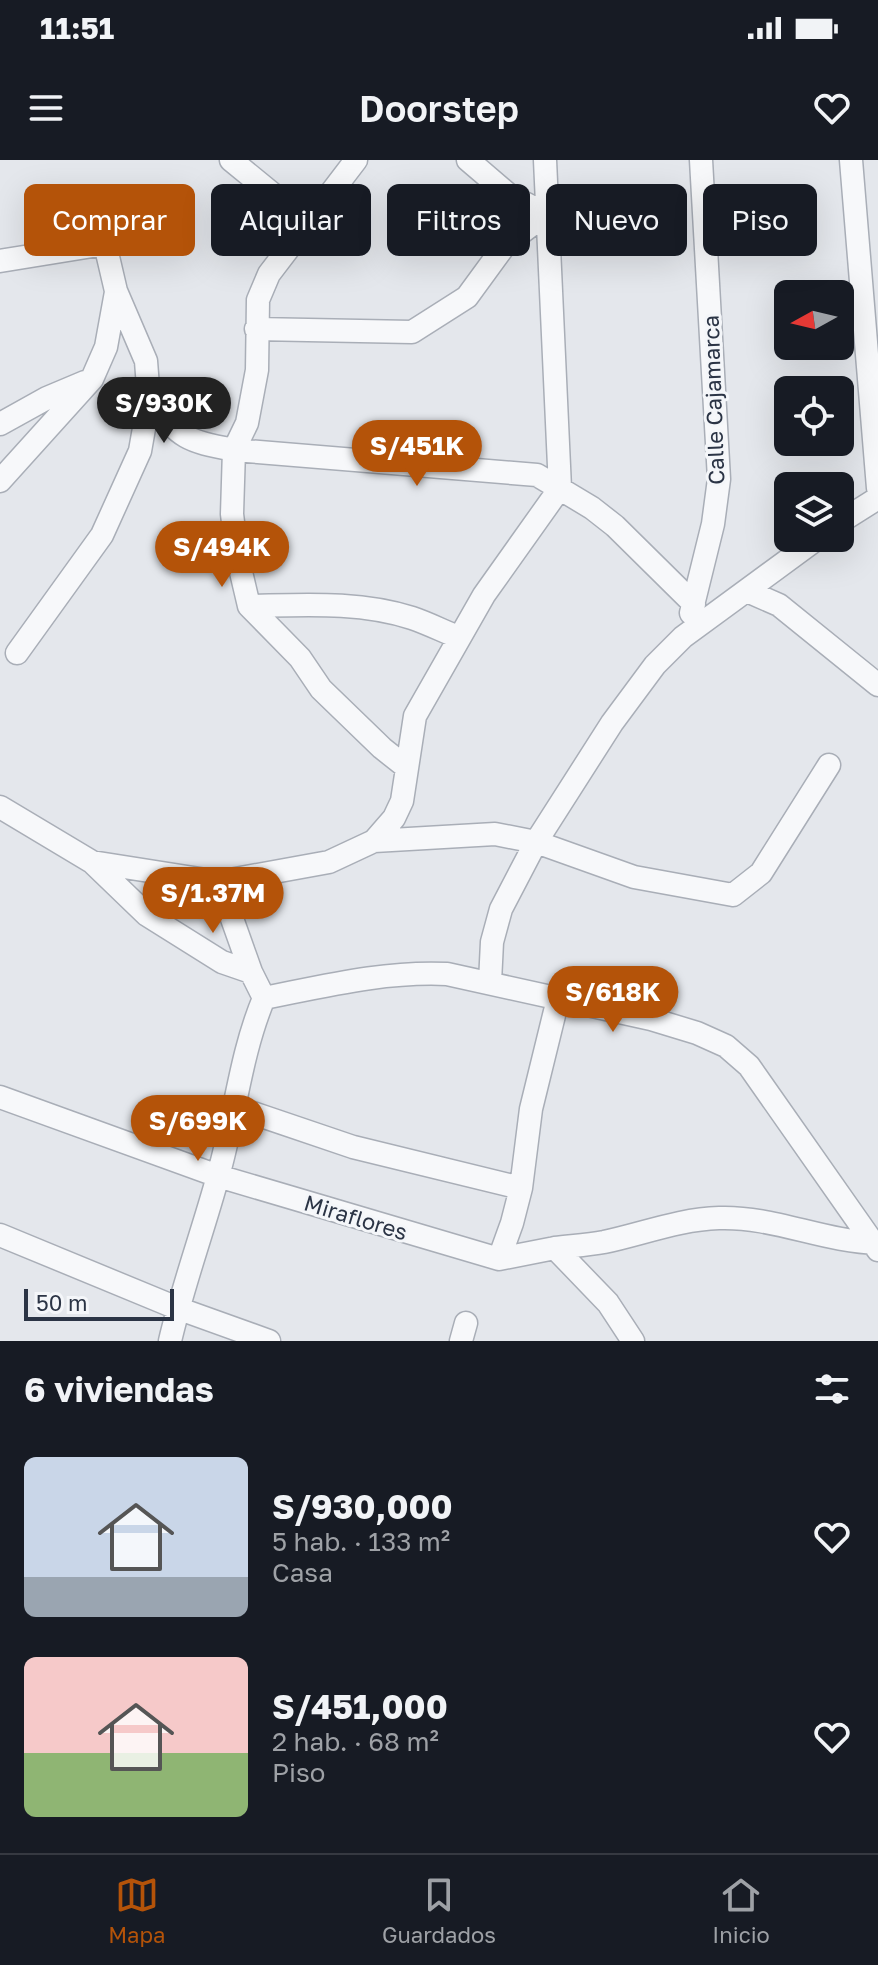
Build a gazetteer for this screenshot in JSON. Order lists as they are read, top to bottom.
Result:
{
  "streets": {
    "street": ["Calle Cajamarca", "Miraflores"]
  },
  "scale_bar": "50 m",
  "north": "left",
  "page": {
    "status": "11:51",
    "header": "Doorstep",
    "chip": [
      "Comprar",
      "Alquilar",
      "Filtros",
      "Nuevo",
      "Piso"
    ],
    "price": [
      "S/930K",
      "S/451K",
      "S/494K",
      "S/1.37M",
      "S/618K",
      "S/699K"
    ],
    "scale": "50 m",
    "heading": "6 viviendas",
    "list": [
      {
        "name": "S/930,000",
        "note": "5 hab. · 133 m² · Casa"
      },
      {
        "name": "S/451,000",
        "note": "2 hab. · 68 m² · Piso"
      }
    ],
    "tabs": ["Mapa", "Guardados", "Inicio"]
  }
}
